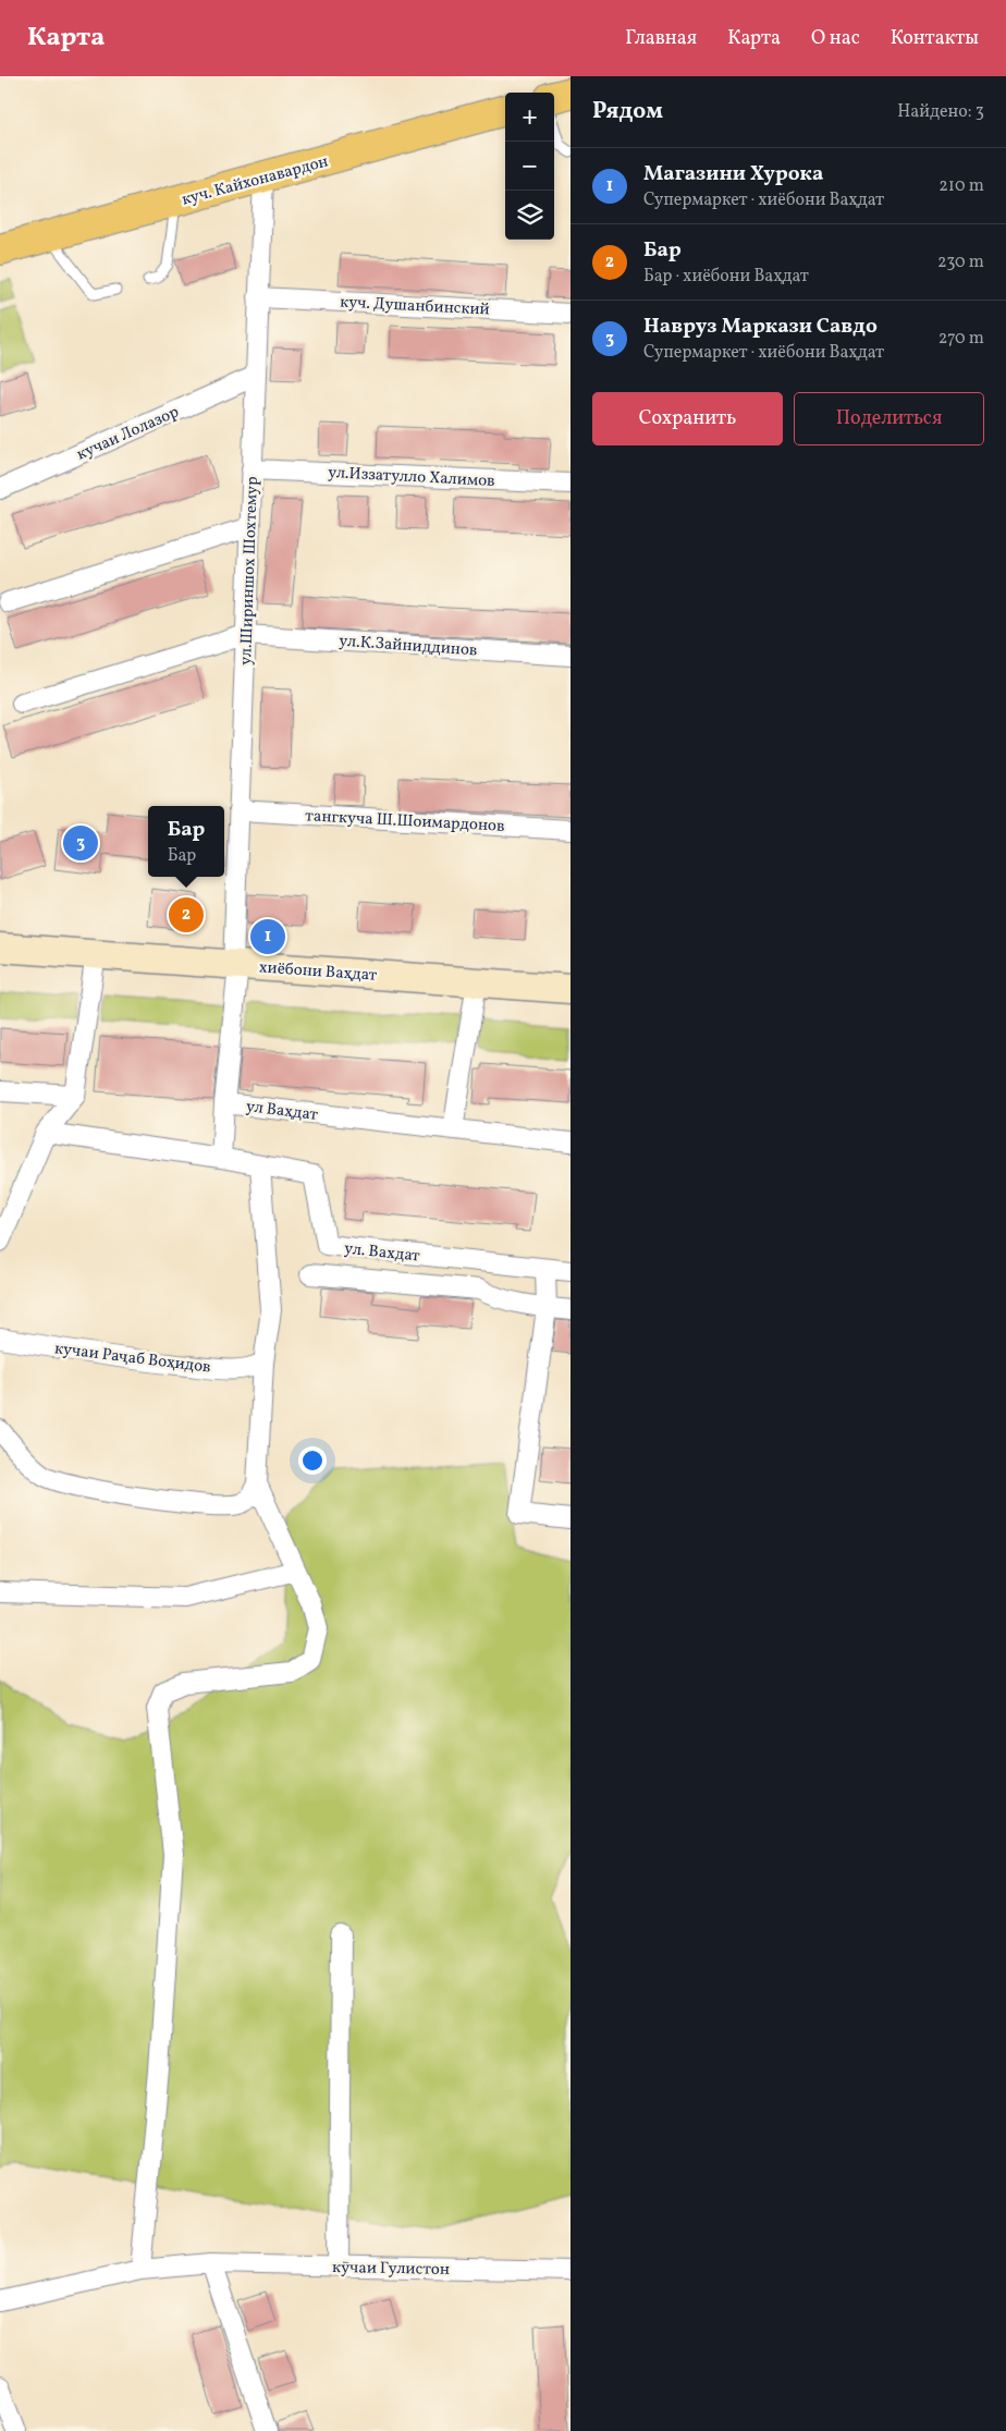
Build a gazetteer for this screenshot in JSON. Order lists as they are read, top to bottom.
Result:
{
  "streets": {
    "main road": ["куч. Кайхонавардон", "хиёбони Ваҳдат"],
    "street": [
      "куч. Душанбинский",
      "кучаи Лолазор",
      "ул.Иззатулло Халимов",
      "ул.Шириншох Шохтемур",
      "ул.К.Зайниддинов",
      "тангкуча Ш.Шоимардонов",
      "ул Ваҳдат",
      "ул. Вахдат",
      "кучаи Раҷаб Воҳидов",
      "кӯчаи Гулистон"
    ]
  },
  "crossings": [
    ["куч. Кайхонавардон", "ул.Шириншох Шохтемур"],
    ["куч. Душанбинский", "ул.Шириншох Шохтемур"],
    ["кучаи Лолазор", "ул.Шириншох Шохтемур"],
    ["ул.Иззатулло Халимов", "ул.Шириншох Шохтемур"],
    ["ул.Шириншох Шохтемур", "ул.К.Зайниддинов"],
    ["ул.Шириншох Шохтемур", "тангкуча Ш.Шоимардонов"],
    ["ул.Шириншох Шохтемур", "хиёбони Ваҳдат"],
    ["ул Ваҳдат", "ул. Вахдат"]
  ],
  "page": {
    "header": "Карта",
    "nav": [
      "Главная",
      "Карта",
      "О нас",
      "Контакты"
    ],
    "heading": ["Рядом", "Найдено: 3"],
    "map_buttons": ["+", "−"],
    "list": [
      {
        "mark": "1",
        "name": "Магазини Хурока",
        "note": "Супермаркет · хиёбони Ваҳдат",
        "value": "210 m"
      },
      {
        "mark": "2",
        "name": "Бар",
        "note": "Бар · хиёбони Ваҳдат",
        "value": "230 m"
      },
      {
        "mark": "3",
        "name": "Навруз Маркази Савдо",
        "note": "Супермаркет · хиёбони Ваҳдат",
        "value": "270 m"
      }
    ],
    "buttons": ["Сохранить", "Поделиться"],
    "popup": ["Бар", "Бар"],
    "pins": ["3", "2", "1"]
  }
}
